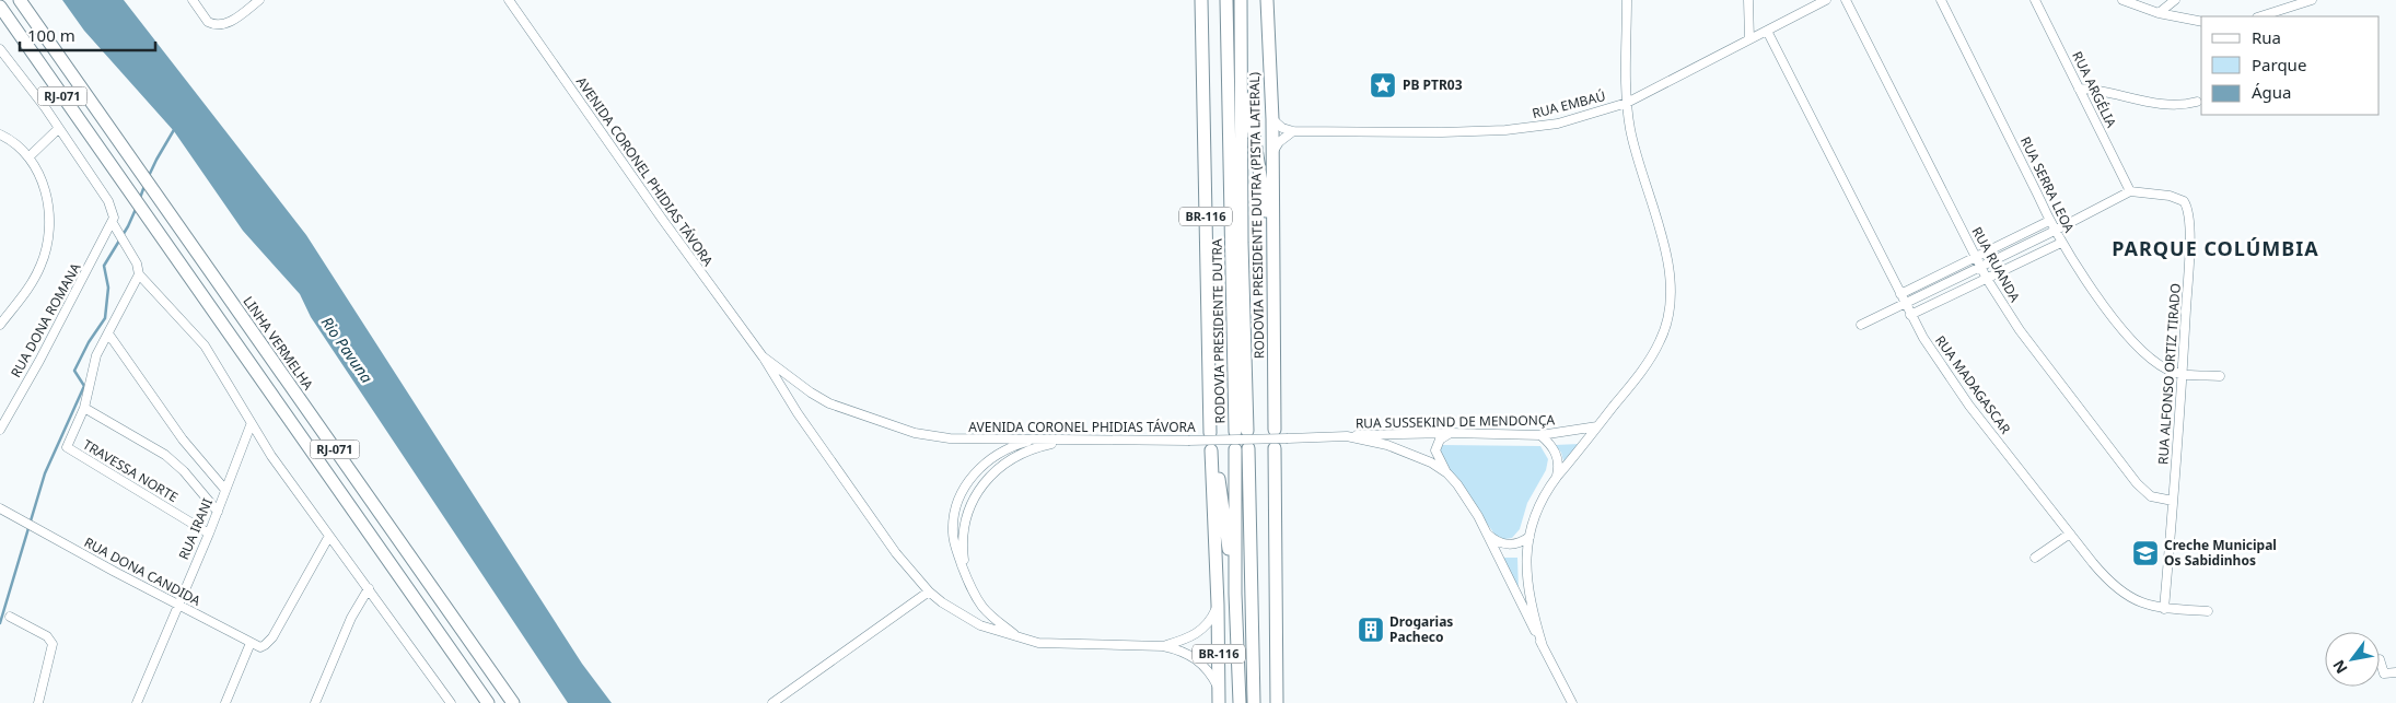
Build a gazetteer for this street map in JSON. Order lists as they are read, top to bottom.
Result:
{
  "streets": {
    "highway": [
      "RJ-071",
      "RODOVIA PRESIDENTE DUTRA (PISTA LATERAL)",
      "BR-116",
      "RODOVIA PRESIDENTE DUTRA",
      "LINHA VERMELHA"
    ],
    "street": [
      "RUA ARGÉLIA",
      "RUA EMBAÚ",
      "AVENIDA CORONEL PHIDIAS TÁVORA",
      "RUA SERRA LEOA",
      "RUA RUANDA",
      "RUA DONA ROMANA",
      "RUA ALFONSO ORTIZ TIRADO",
      "RUA MADAGASCAR",
      "RUA SUSSEKIND DE MENDONÇA",
      "TRAVESSA NORTE",
      "RUA IRANI",
      "RUA DONA CANDIDA"
    ]
  },
  "crossings": [
    ["RUA ARGÉLIA", "RUA ALFONSO ORTIZ TIRADO"],
    ["RUA EMBAÚ", "RODOVIA PRESIDENTE DUTRA (PISTA LATERAL)"],
    ["RUA EMBAÚ", "RUA MADAGASCAR"],
    ["AVENIDA CORONEL PHIDIAS TÁVORA", "BR-116"],
    ["AVENIDA CORONEL PHIDIAS TÁVORA", "RUA SUSSEKIND DE MENDONÇA"],
    ["RUA SERRA LEOA", "RUA ALFONSO ORTIZ TIRADO"],
    ["RUA RUANDA", "RUA ALFONSO ORTIZ TIRADO"],
    ["RUA ALFONSO ORTIZ TIRADO", "RUA MADAGASCAR"],
    ["TRAVESSA NORTE", "RUA IRANI"],
    ["RUA IRANI", "RUA DONA CANDIDA"]
  ],
  "districts": ["PARQUE COLÚMBIA"],
  "water": ["Rio Pavuna"],
  "places": {
    "place": ["PB PTR03"],
    "school or university": ["Creche Municipal Os Sabidinhos"],
    "building": ["Drogarias Pacheco"]
  },
  "legend": ["Rua", "Parque", "Água"],
  "scale_bar": "100 m",
  "north": "bottom left"
}
